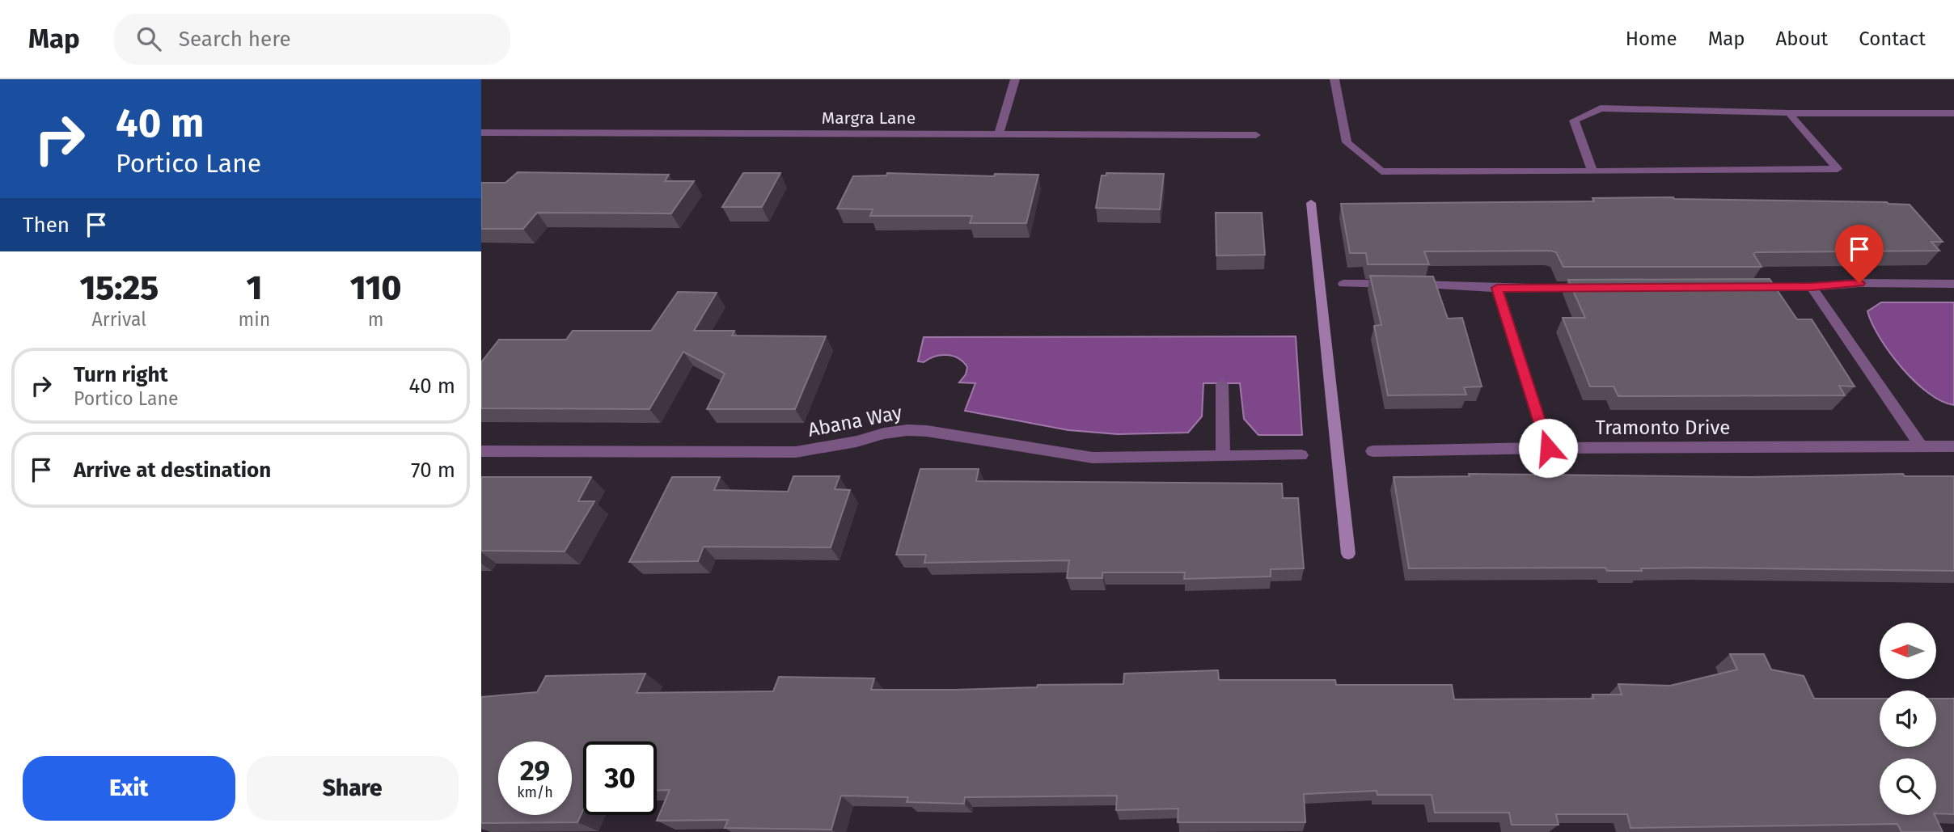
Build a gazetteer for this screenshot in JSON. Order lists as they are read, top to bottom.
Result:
{
  "streets": {
    "street": ["Margra Lane", "Abana Way", "Tramonto Drive"]
  },
  "north": "left",
  "page": {
    "header": "Map",
    "search": "Search here",
    "nav": [
      "Home",
      "Map",
      "About",
      "Contact"
    ],
    "turn": ["40 m", "Portico Lane"],
    "then": "Then",
    "eta": [
      "15:25",
      "Arrival",
      "1",
      "min",
      "110",
      "m"
    ],
    "list": [
      {
        "name": "Turn right",
        "note": "Portico Lane",
        "value": "40 m"
      },
      {
        "name": "Arrive at destination",
        "value": "70 m"
      }
    ],
    "speed": "29 km/h",
    "limit": "30",
    "buttons": ["Exit", "Share"]
  }
}
